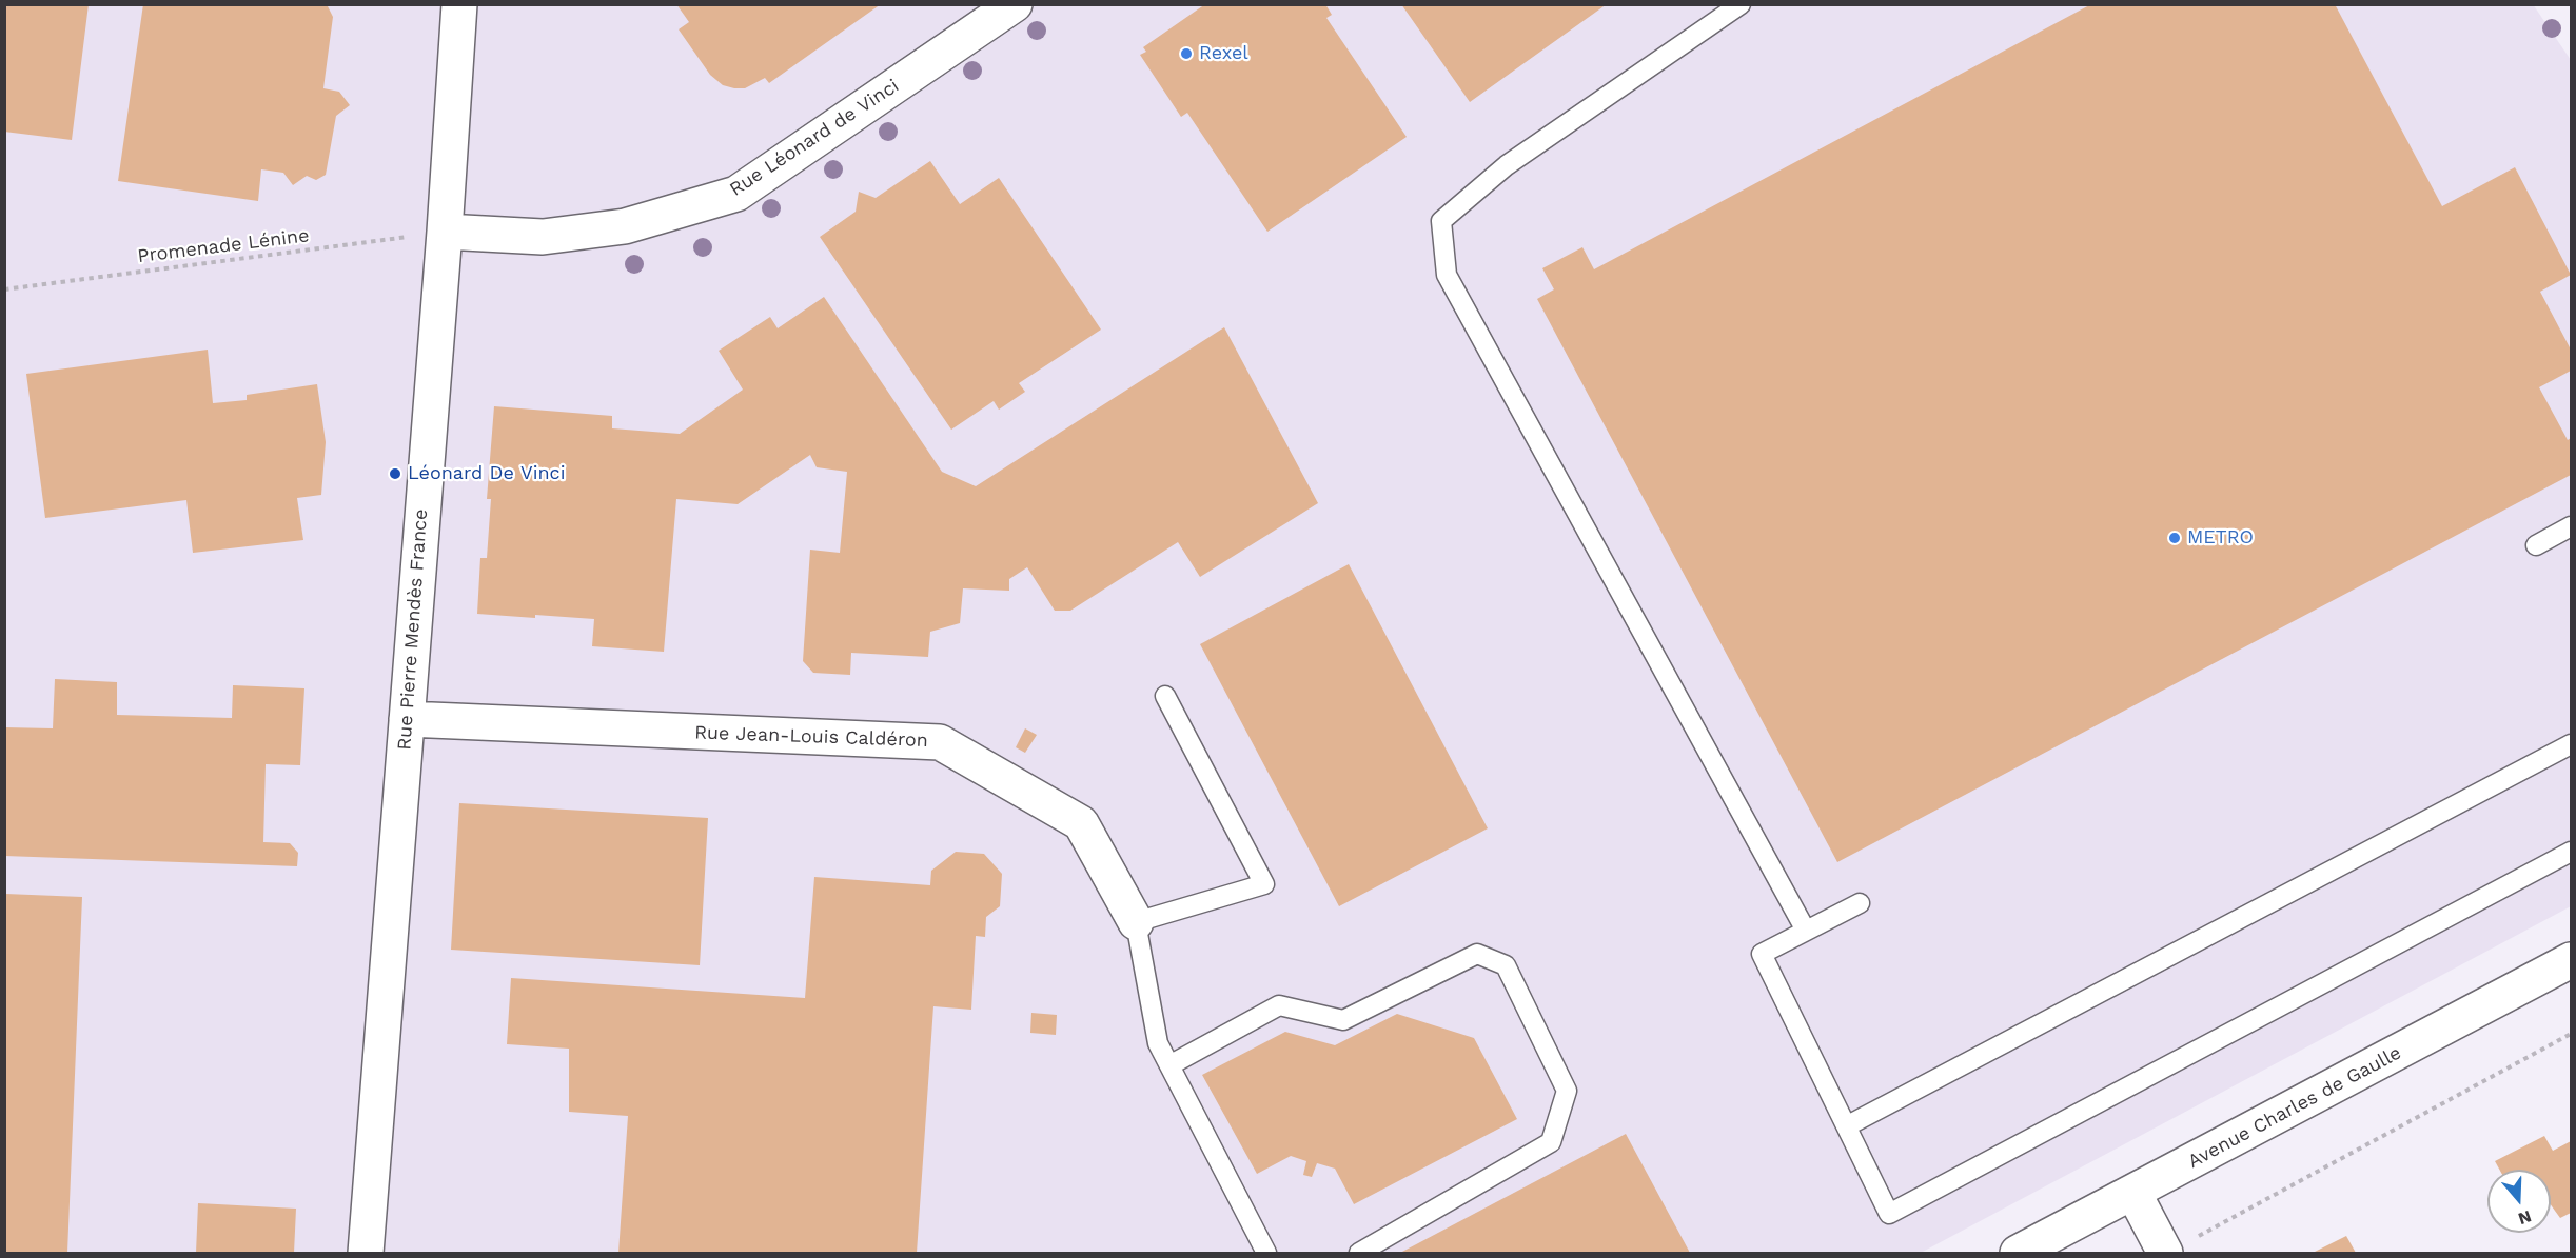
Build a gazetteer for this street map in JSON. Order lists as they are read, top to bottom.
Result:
{
  "streets": {
    "street": [
      "Rue Léonard de Vinci",
      "Rue Pierre Mendès France",
      "Rue Jean-Louis Caldéron",
      "Avenue Charles de Gaulle"
    ],
    "path": ["Promenade Lénine"]
  },
  "crossings": [
    ["Rue Léonard de Vinci", "Promenade Lénine"],
    ["Rue Léonard de Vinci", "Rue Pierre Mendès France"],
    ["Promenade Lénine", "Rue Pierre Mendès France"],
    ["Rue Pierre Mendès France", "Rue Jean-Louis Caldéron"]
  ],
  "places": ["Rexel", "Léonard De Vinci", "METRO"],
  "north": "bottom"
}
